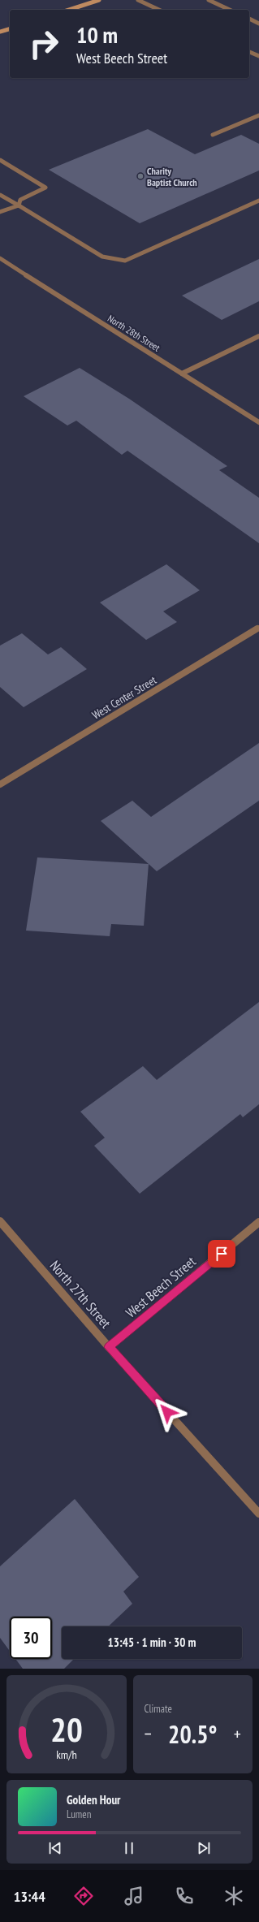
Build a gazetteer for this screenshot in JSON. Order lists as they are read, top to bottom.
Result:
{
  "streets": {
    "street": [
      "North 28th Street",
      "West Center Street",
      "West Beech Street",
      "North 27th Street"
    ]
  },
  "crossings": [
    ["West Beech Street", "North 27th Street"]
  ],
  "places": ["Charity Baptist Church"],
  "page": {
    "turn": ["10 m", "West Beech Street"],
    "limit": "30",
    "trip": "13:45 · 1 min · 30 m",
    "tile": "Climate",
    "heat": ["−", "20.5°", "+"],
    "song": ["Golden Hour", "Lumen"],
    "tabs": "13:44",
    "gauge": ["20", "km/h"]
  }
}
